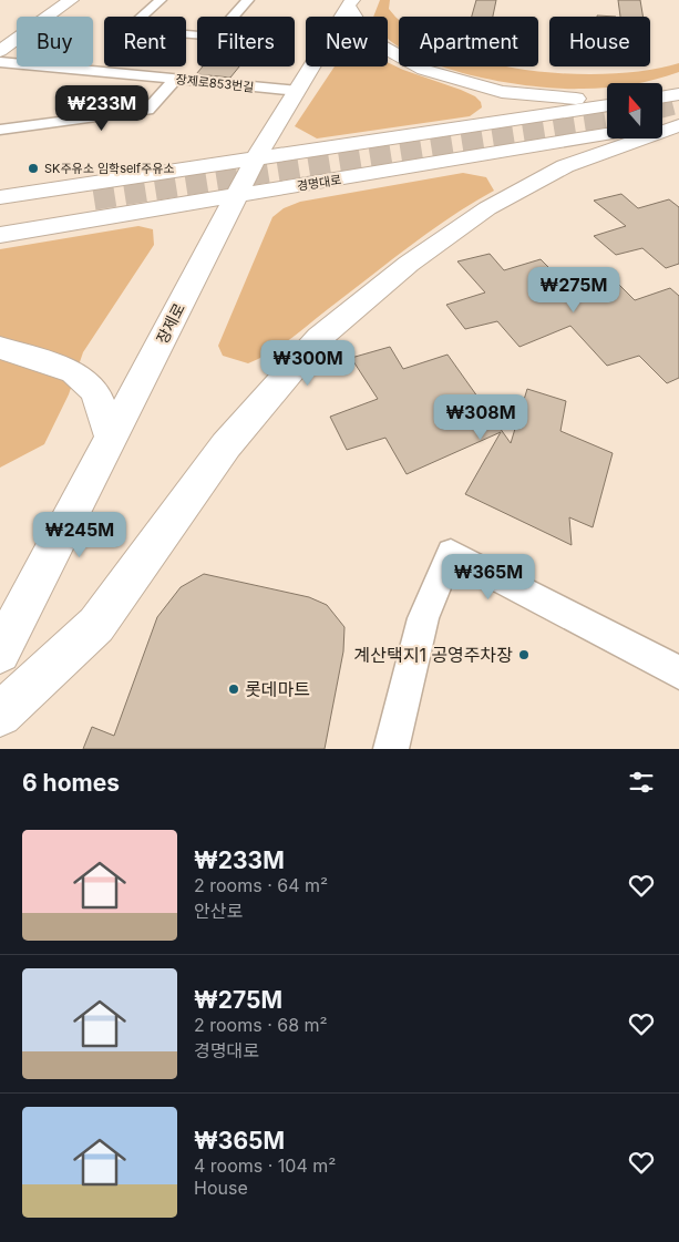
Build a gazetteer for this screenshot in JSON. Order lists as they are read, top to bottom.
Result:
{
  "streets": {
    "main road": ["경명대로", "장제로"],
    "street": ["장제로853번길"]
  },
  "crossings": [
    ["장제로853번길", "장제로"],
    ["경명대로", "장제로"]
  ],
  "places": ["SK주유소 임학self주유소", "계산택지1 공영주차장", "롯데마트"],
  "north": "top",
  "page": {
    "chip": [
      "Buy",
      "Rent",
      "Filters",
      "New",
      "Apartment",
      "House"
    ],
    "price": [
      "₩233M",
      "₩275M",
      "₩300M",
      "₩308M",
      "₩245M",
      "₩365M"
    ],
    "heading": "6 homes",
    "list": [
      {
        "name": "₩233M",
        "note": "2 rooms · 64 m² · 안산로"
      },
      {
        "name": "₩275M",
        "note": "2 rooms · 68 m² · 경명대로"
      },
      {
        "name": "₩365M",
        "note": "4 rooms · 104 m² · House"
      }
    ]
  }
}
